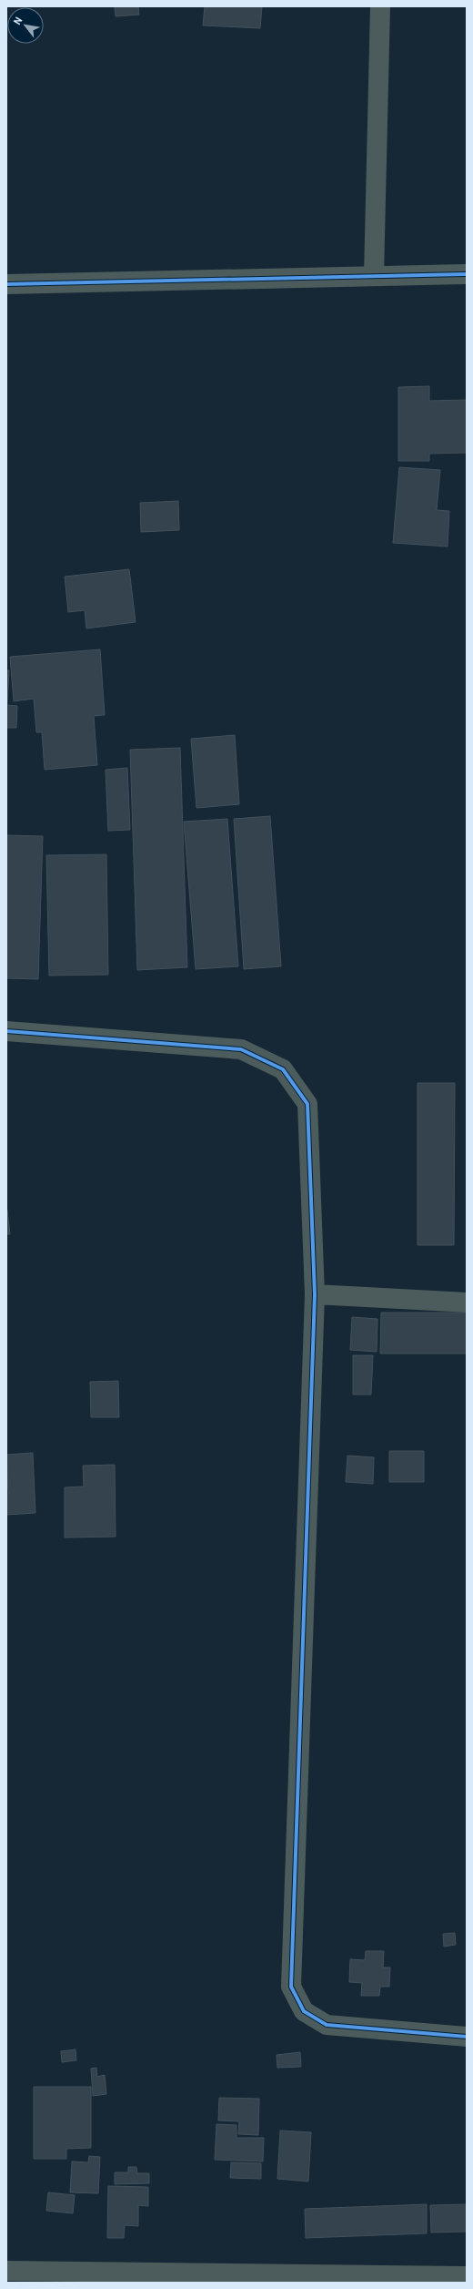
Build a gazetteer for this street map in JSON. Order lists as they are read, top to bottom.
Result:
{
  "north": "top left"
}
